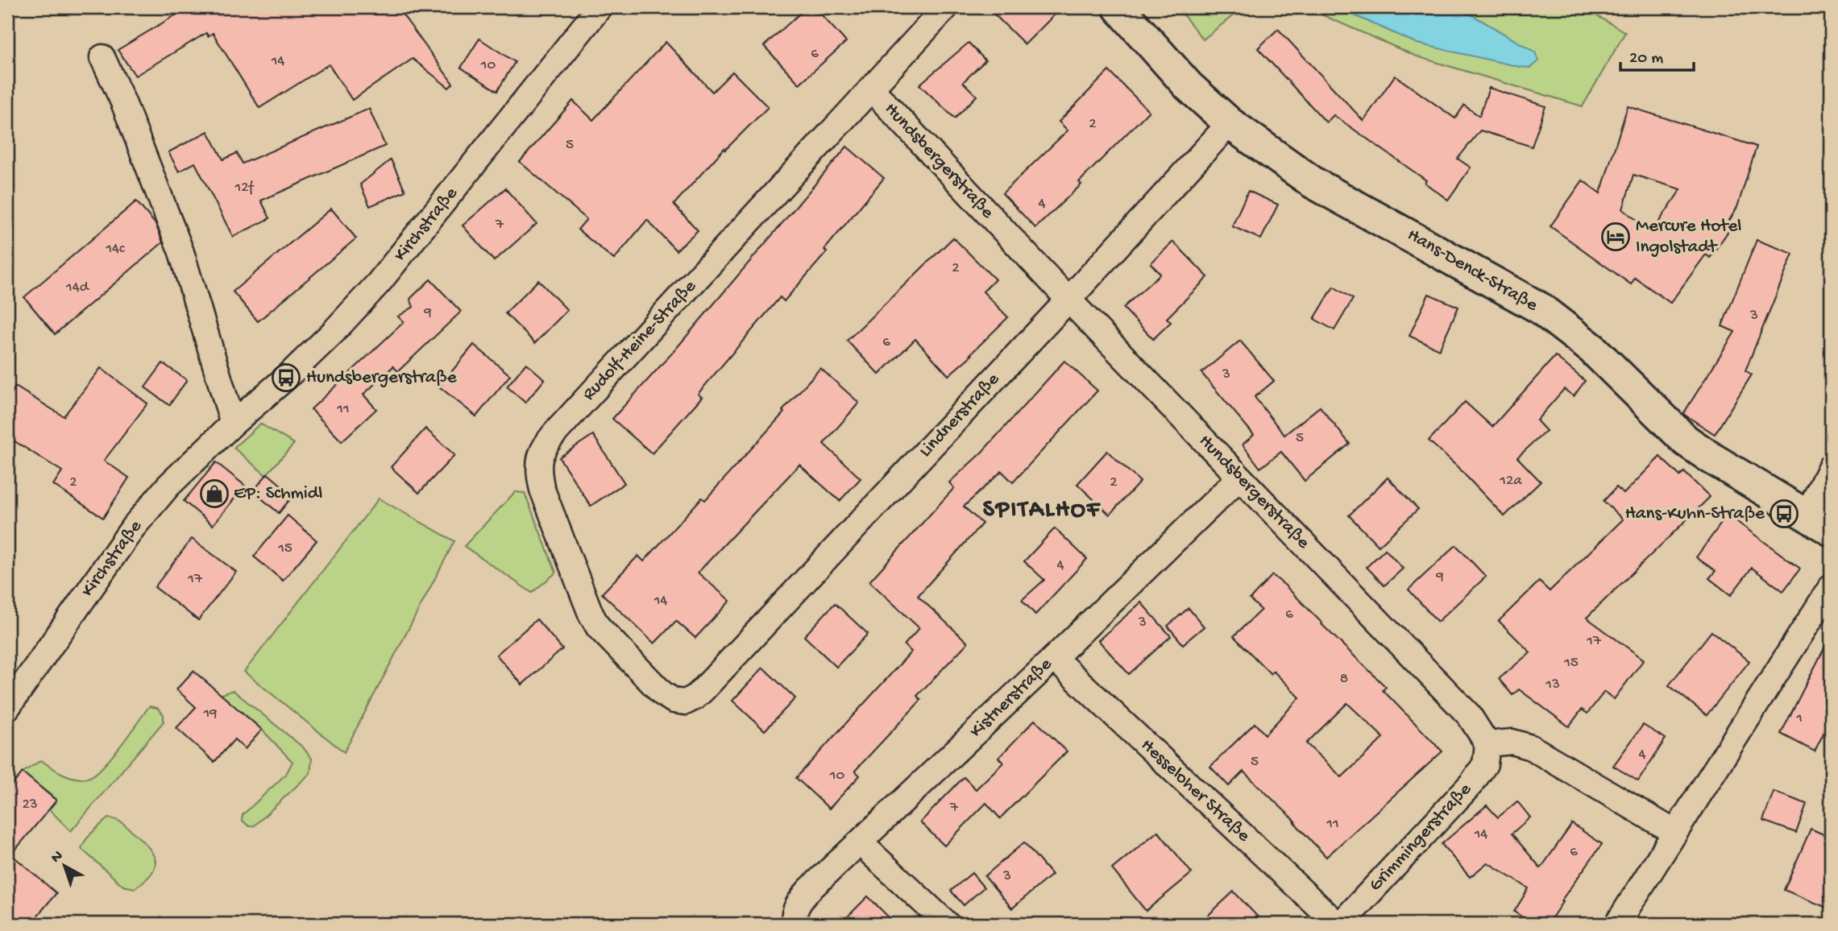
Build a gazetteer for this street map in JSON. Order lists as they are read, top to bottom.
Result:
{
  "streets": {
    "street": [
      "Hundsbergerstraße",
      "Kirchstraße",
      "Hans-Denck-Straße",
      "Rudolf-Heine-Straße",
      "Lindnerstraße",
      "Kistnerstraße",
      "Hesseloher Straße",
      "Grimmingerstraße"
    ]
  },
  "crossings": [
    ["Hundsbergerstraße", "Rudolf-Heine-Straße"],
    ["Hundsbergerstraße", "Lindnerstraße"],
    ["Hundsbergerstraße", "Kistnerstraße"],
    ["Hundsbergerstraße", "Grimmingerstraße"],
    ["Hans-Denck-Straße", "Lindnerstraße"],
    ["Rudolf-Heine-Straße", "Lindnerstraße"],
    ["Kistnerstraße", "Hesseloher Straße"],
    ["Hesseloher Straße", "Grimmingerstraße"]
  ],
  "districts": ["SPITALHOF"],
  "places": {
    "hotel": ["Mercure Hotel Ingolstadt"],
    "bus stop": ["Hundsbergerstraße", "Hans-Kuhn-Straße"],
    "shop": ["EP: Schmidl"]
  },
  "house_numbers": [
    "6",
    "14",
    "10",
    "2",
    "5",
    "12f",
    "4",
    "7",
    "14c",
    "2",
    "14d",
    "9",
    "3",
    "6",
    "3",
    "11",
    "5",
    "12a",
    "2",
    "2",
    "15",
    "4",
    "9",
    "17",
    "14",
    "6",
    "3",
    "17",
    "15",
    "8",
    "13",
    "19",
    "1",
    "4",
    "5",
    "10",
    "23",
    "7",
    "11",
    "14",
    "6",
    "3"
  ],
  "scale_bar": "20 m",
  "north": "top left"
}
